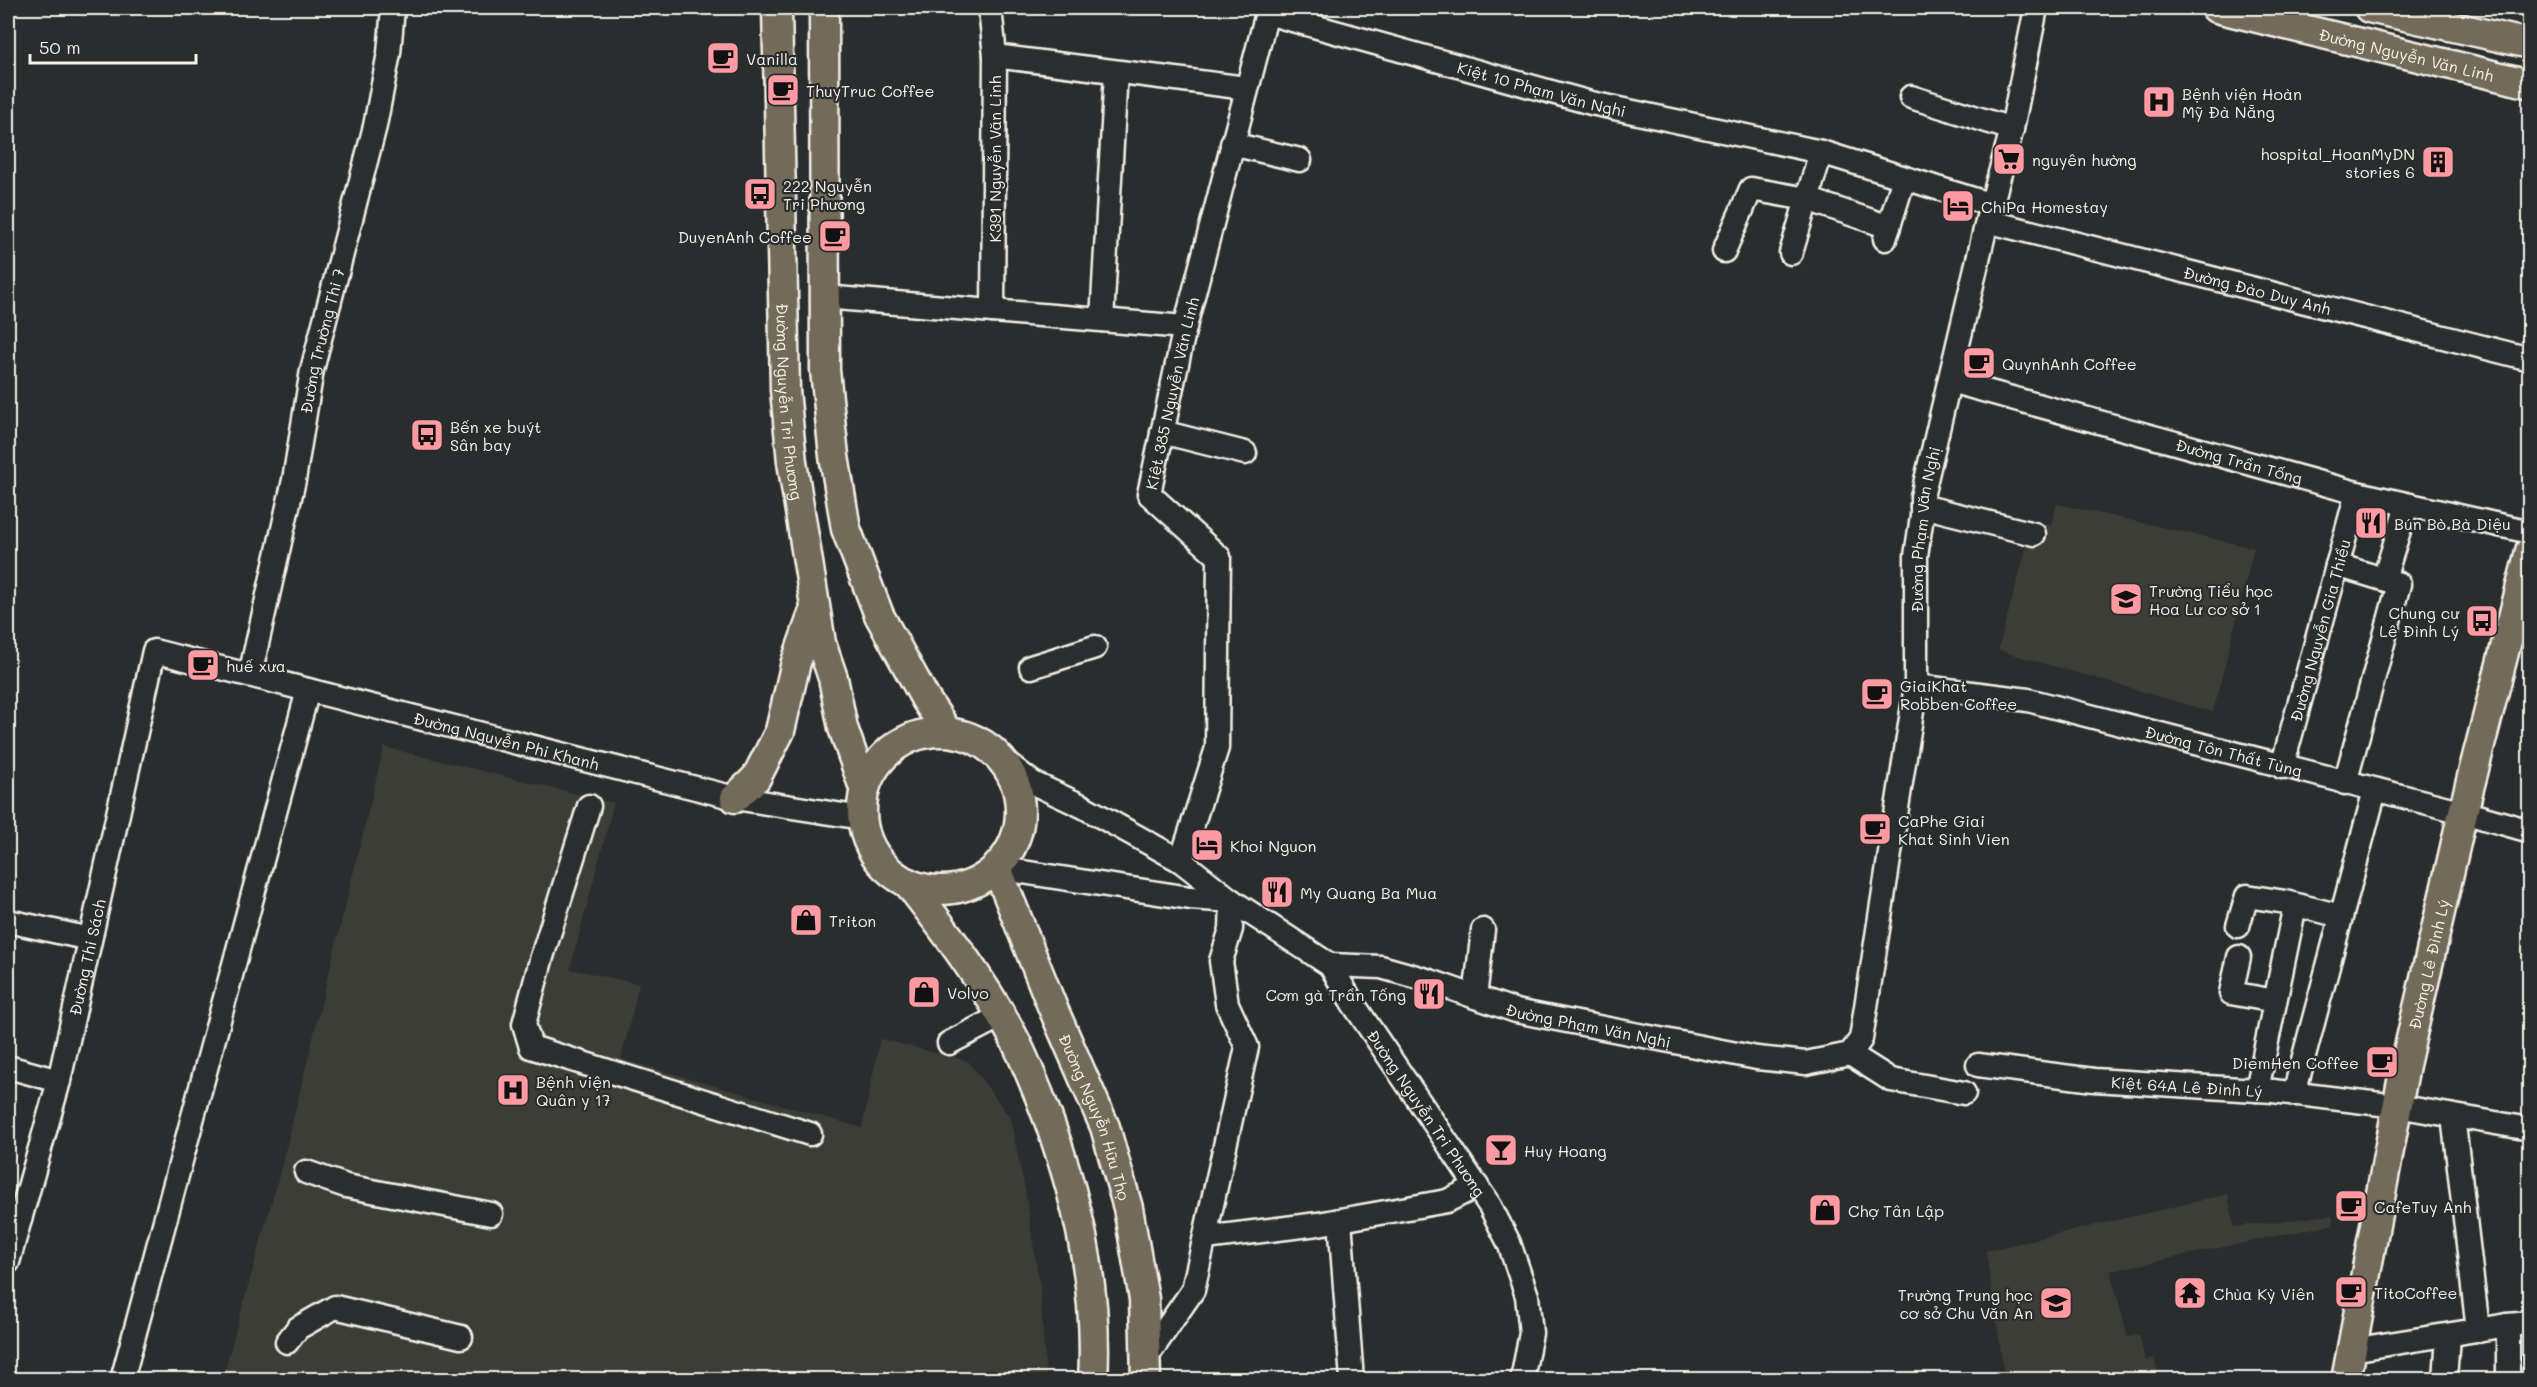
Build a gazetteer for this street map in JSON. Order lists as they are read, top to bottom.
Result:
{
  "streets": {
    "main road": [
      "Đường Nguyễn Văn Linh",
      "Đường Nguyễn Tri Phương",
      "Đường Lê Đình Lý",
      "Đường Nguyễn Hữu Thọ"
    ],
    "street": [
      "Kiệt 10 Phạm Văn Nghi",
      "K391 Nguyễn Văn Linh",
      "Đường Đào Duy Anh",
      "Đường Trường Thi 7",
      "Kiệt 385 Nguyễn Văn Linh",
      "Đường Trần Tống",
      "Đường Phạm Văn Nghị",
      "Đường Nguyễn Gia Thiều",
      "Đường Nguyễn Phi Khanh",
      "Đường Tôn Thất Tùng",
      "Đường Thi Sách",
      "Kiệt 64A Lê Đình Lý"
    ]
  },
  "crossings": [
    ["Kiệt 10 Phạm Văn Nghi", "Đường Đào Duy Anh"],
    ["Kiệt 10 Phạm Văn Nghi", "Kiệt 385 Nguyễn Văn Linh"],
    ["Kiệt 10 Phạm Văn Nghi", "Đường Phạm Văn Nghị"],
    ["Đường Đào Duy Anh", "Đường Phạm Văn Nghị"],
    ["Đường Trường Thi 7", "Đường Nguyễn Phi Khanh"],
    ["Kiệt 385 Nguyễn Văn Linh", "Đường Nguyễn Tri Phương"],
    ["Đường Nguyễn Tri Phương", "Đường Phạm Văn Nghị"],
    ["Đường Nguyễn Tri Phương", "Đường Nguyễn Phi Khanh"],
    ["Đường Nguyễn Tri Phương", "Đường Nguyễn Hữu Thọ"],
    ["Đường Trần Tống", "Đường Phạm Văn Nghị"],
    ["Đường Trần Tống", "Đường Nguyễn Gia Thiều"],
    ["Đường Phạm Văn Nghị", "Đường Tôn Thất Tùng"],
    ["Đường Nguyễn Gia Thiều", "Đường Tôn Thất Tùng"],
    ["Đường Nguyễn Phi Khanh", "Đường Thi Sách"],
    ["Đường Nguyễn Phi Khanh", "Đường Nguyễn Hữu Thọ"],
    ["Đường Tôn Thất Tùng", "Đường Lê Đình Lý"],
    ["Đường Lê Đình Lý", "Kiệt 64A Lê Đình Lý"]
  ],
  "places": {
    "cafe": [
      "Vanilla",
      "ThuyTruc Coffee",
      "DuyenAnh Coffee",
      "QuynhAnh Coffee",
      "huế xưa",
      "GiaiKhat Robben Coffee",
      "CaPhe Giai Khat Sinh Vien",
      "DiemHen Coffee",
      "CafeTuy Anh",
      "TitoCoffee"
    ],
    "hospital": ["Bệnh viện Hoàn Mỹ Đà Nẵng", "Bệnh viện Quân y 17"],
    "supermarket": ["nguyên hường"],
    "building": ["hospital_HoanMyDN stories 6"],
    "bus stop": ["222 Nguyễn Tri Phương", "Bến xe buýt Sân bay", "Chung cư Lê Đình Lý"],
    "hotel": ["ChiPa Homestay", "Khoi Nguon"],
    "restaurant": ["Bún Bò Bà Diệu", "My Quang Ba Mua", "Cơm gà Trần Tống"],
    "school or university": ["Trường Tiểu học Hoa Lư cơ sở 1", "Trường Trung học cơ sở Chu Văn An"],
    "shop": ["Triton", "Volvo", "Chợ Tân Lập"],
    "bar": ["Huy Hoang"],
    "temple": ["Chùa Kỳ Viên"]
  },
  "scale_bar": "50 m"
}
